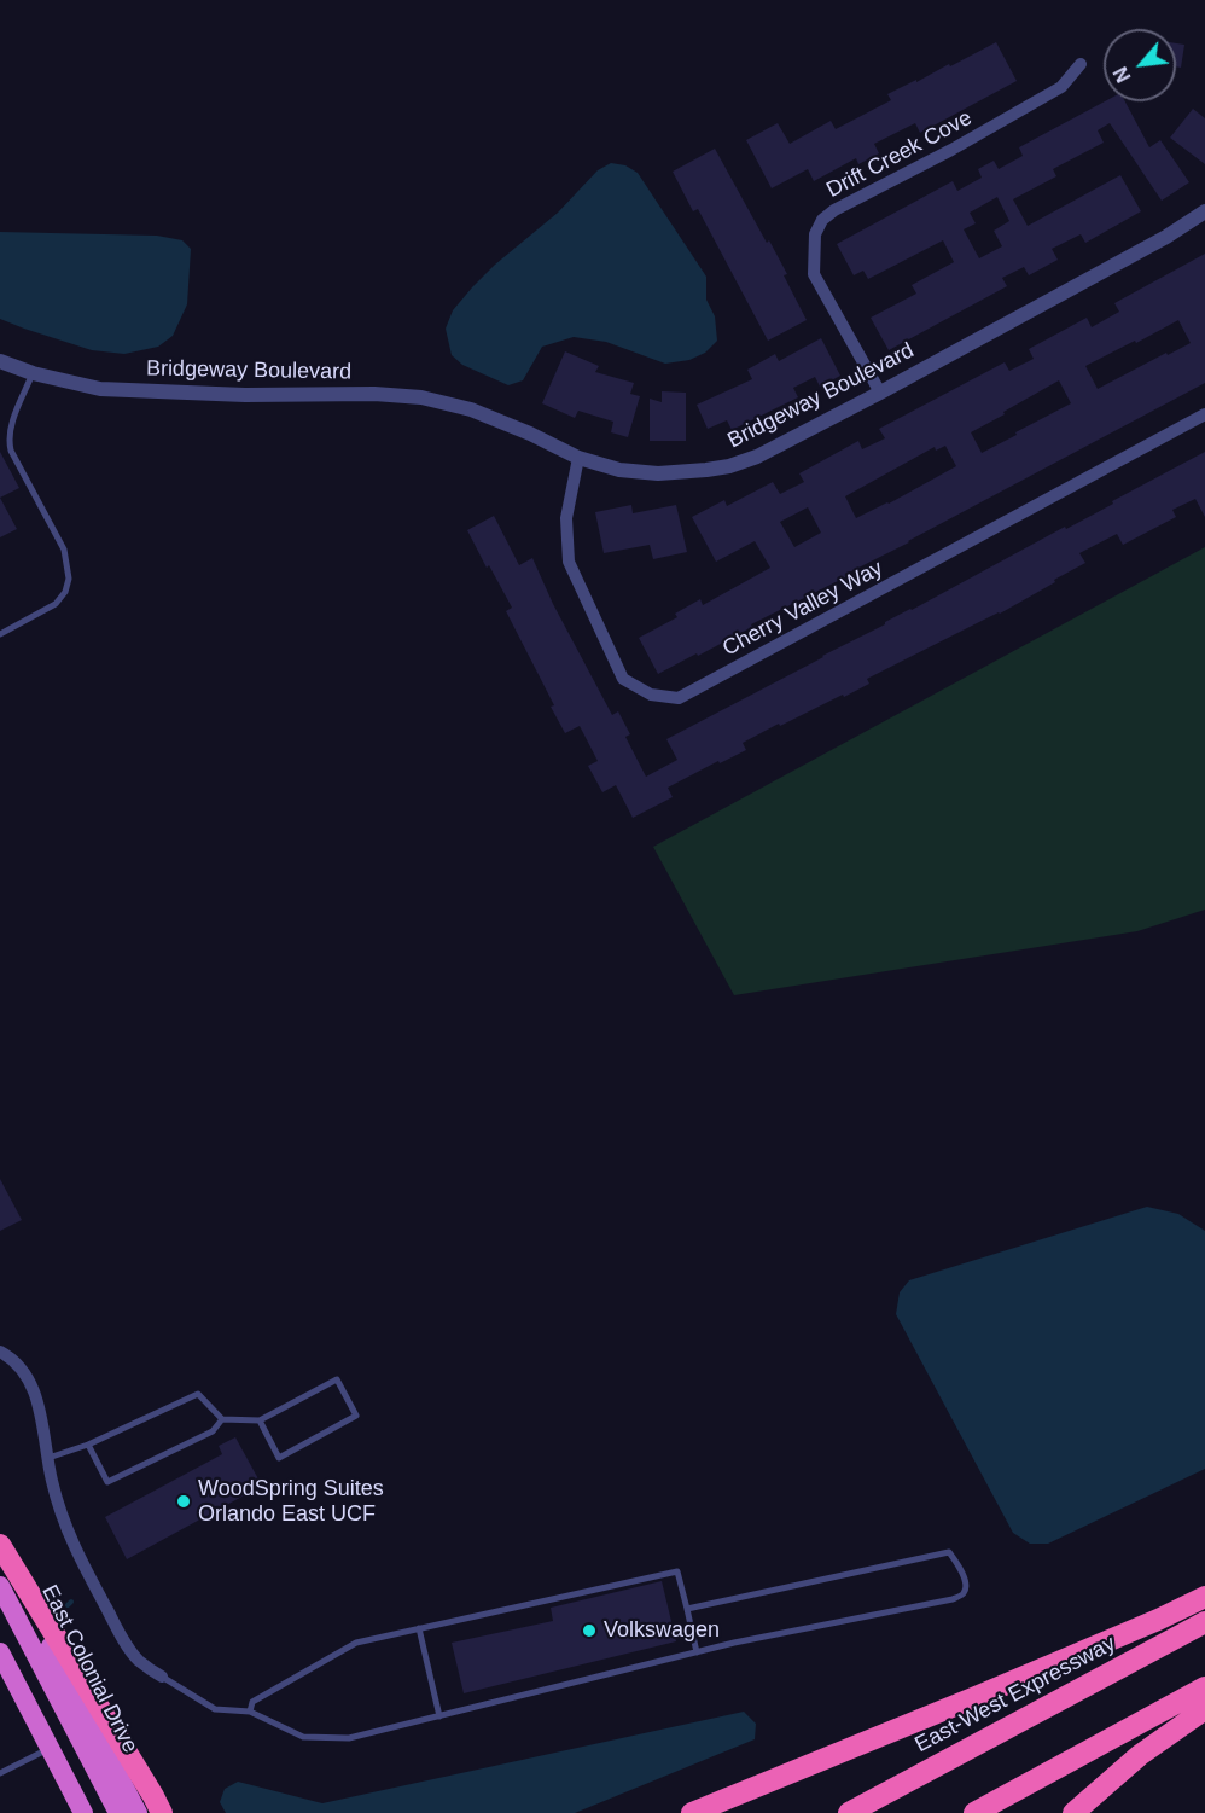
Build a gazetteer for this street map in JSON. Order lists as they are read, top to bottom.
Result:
{
  "streets": {
    "highway": ["East Colonial Drive", "East-West Expressway"],
    "street": ["Drift Creek Cove", "Bridgeway Boulevard", "Cherry Valley Way"]
  },
  "crossings": [
    ["Drift Creek Cove", "Bridgeway Boulevard"],
    ["Bridgeway Boulevard", "Cherry Valley Way"]
  ],
  "places": ["WoodSpring Suites Orlando East UCF", "Volkswagen"],
  "north": "bottom left"
}
